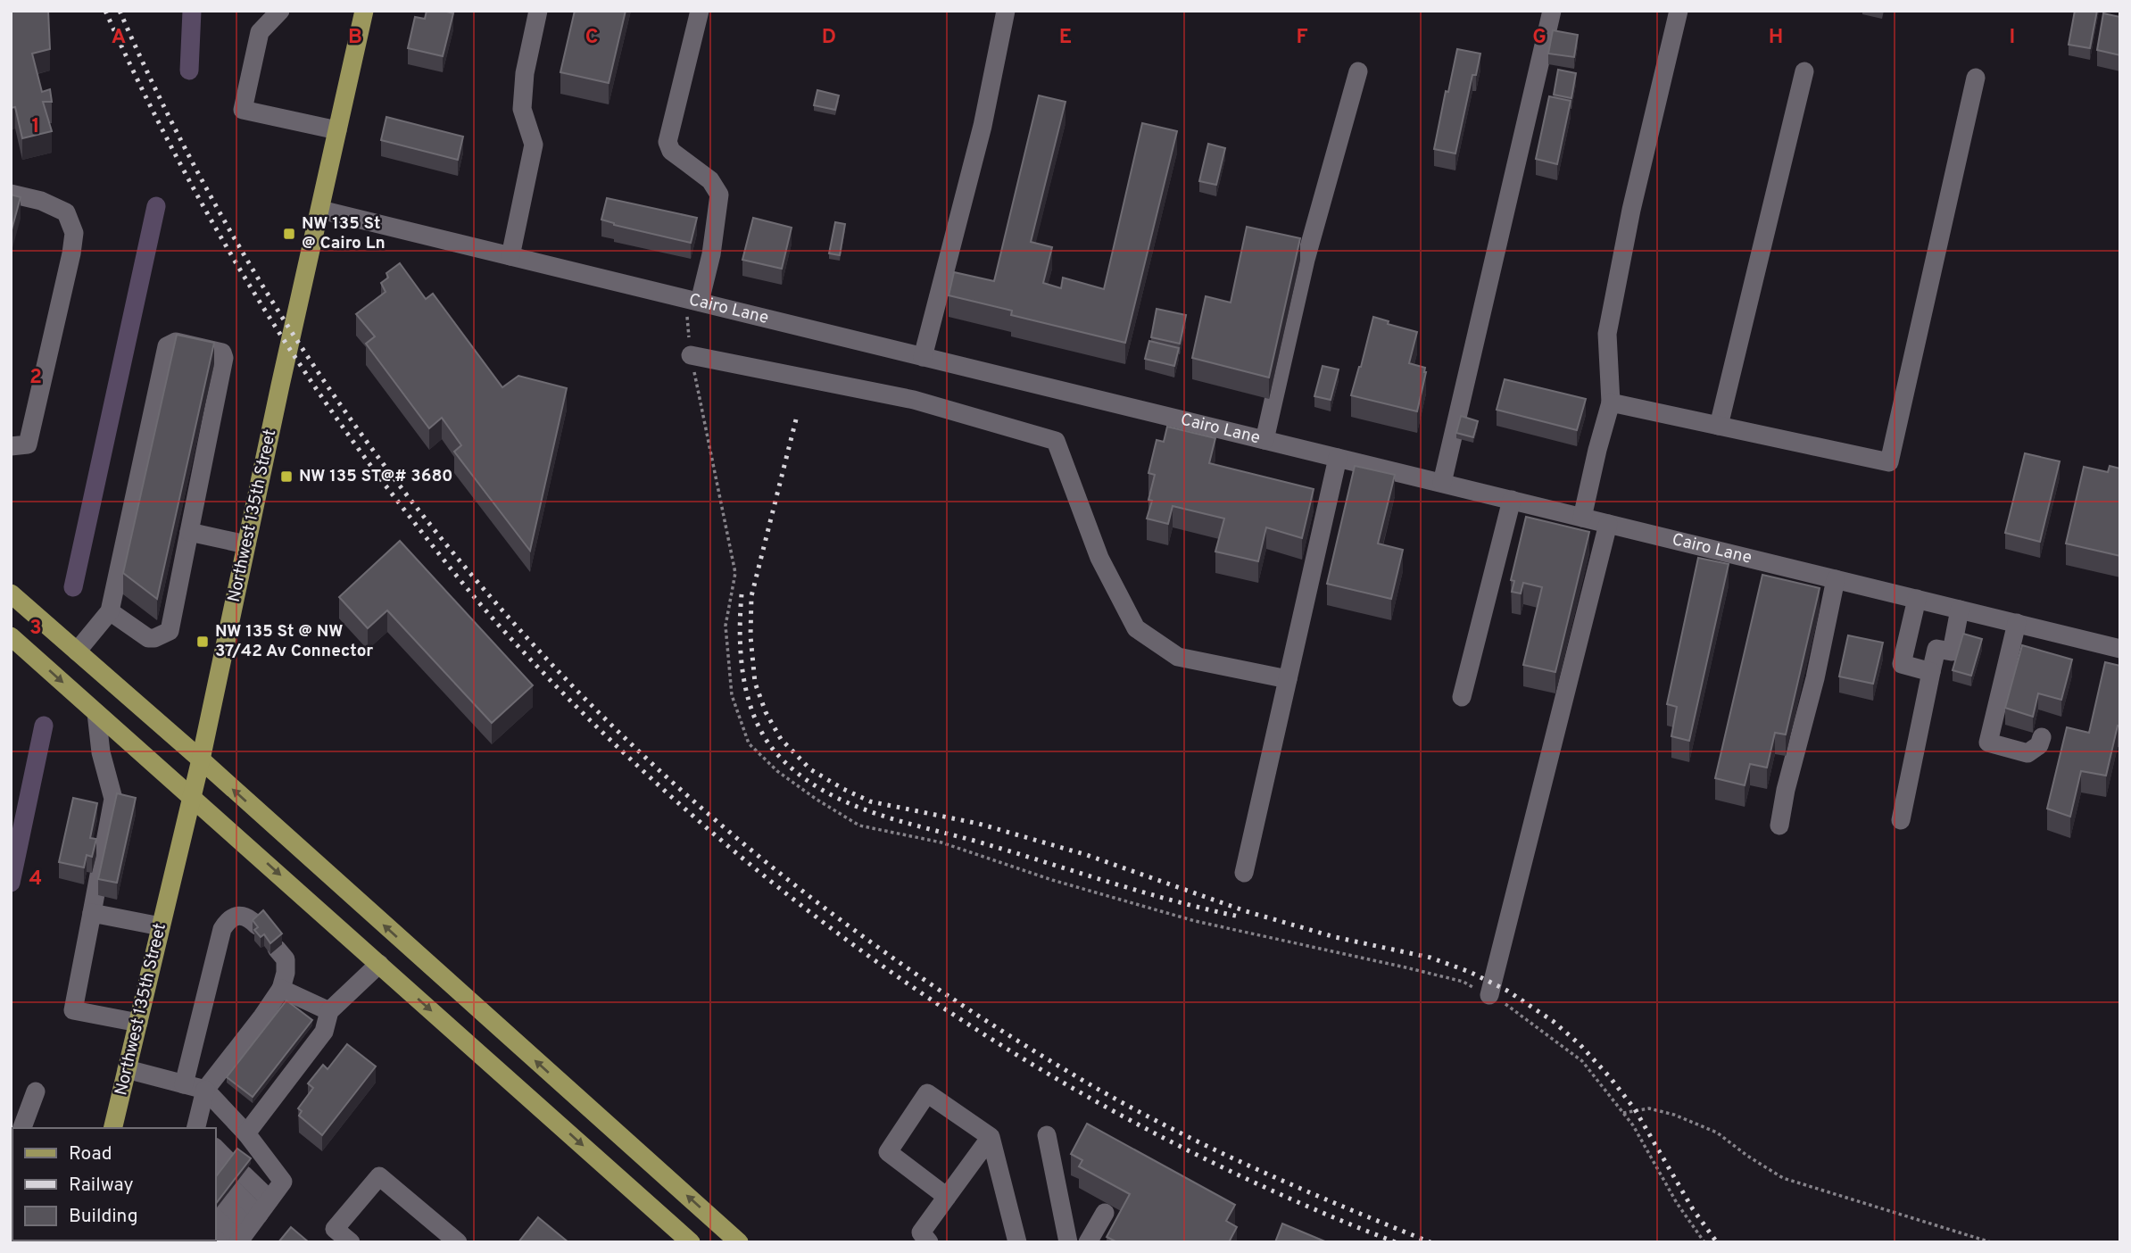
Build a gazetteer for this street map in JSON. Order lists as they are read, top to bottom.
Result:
{
  "streets": {
    "main road": ["Northwest 135th Street"],
    "street": ["Cairo Lane"]
  },
  "crossings": [
    ["Cairo Lane", "Northwest 135th Street"]
  ],
  "places": {
    "transit": ["NW 135 St @ Cairo Ln", "NW 135 ST@# 3680", "NW 135 St @ NW 37/42 Av Connector"]
  },
  "legend": ["Road", "Railway", "Building"],
  "grid": {
    "columns": [
      "A",
      "B",
      "C",
      "D",
      "E",
      "F",
      "G",
      "H",
      "I"
    ],
    "rows": [
      "1",
      "2",
      "3",
      "4"
    ]
  }
}
